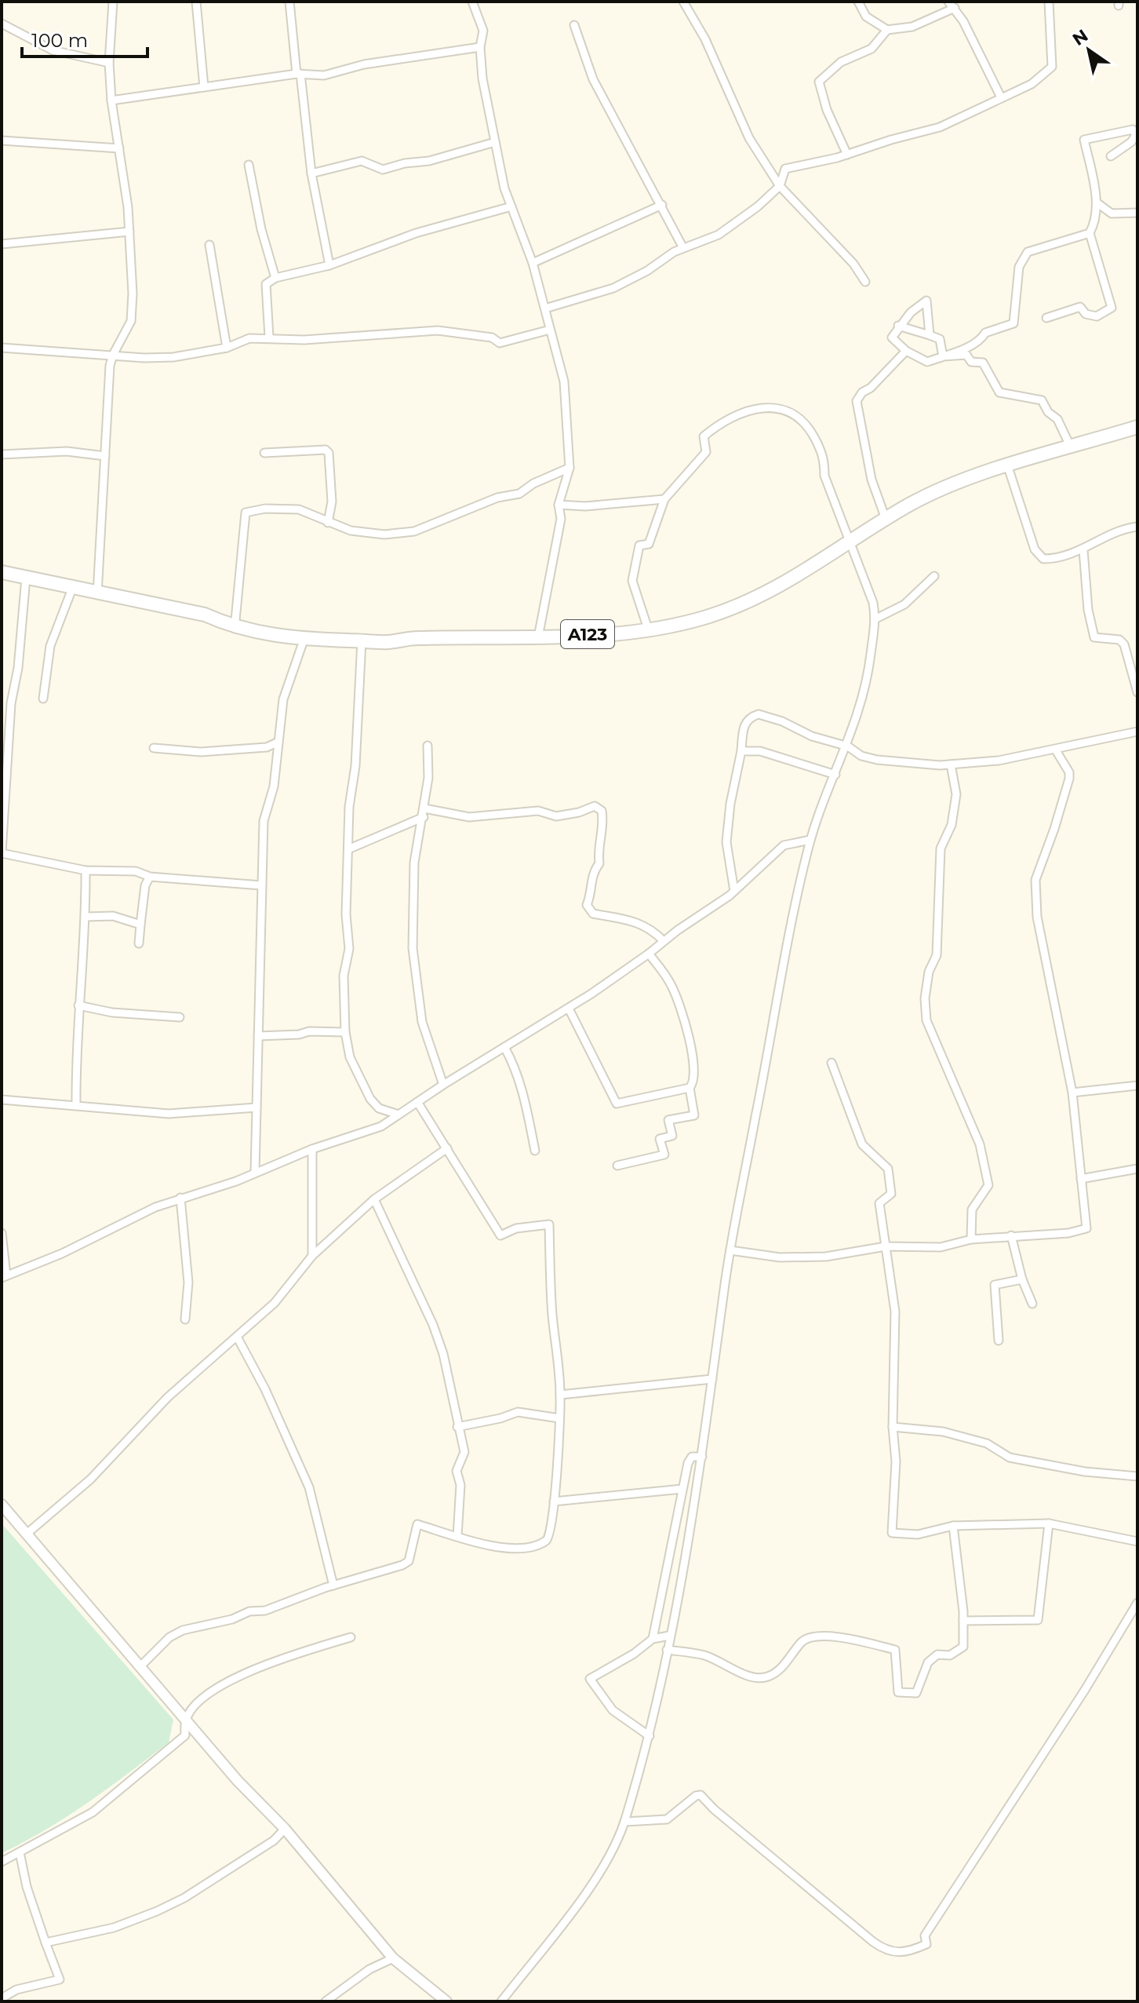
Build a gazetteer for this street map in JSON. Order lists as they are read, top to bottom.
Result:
{
  "streets": {
    "highway": ["A123"]
  },
  "scale_bar": "100 m",
  "north": "top left"
}
